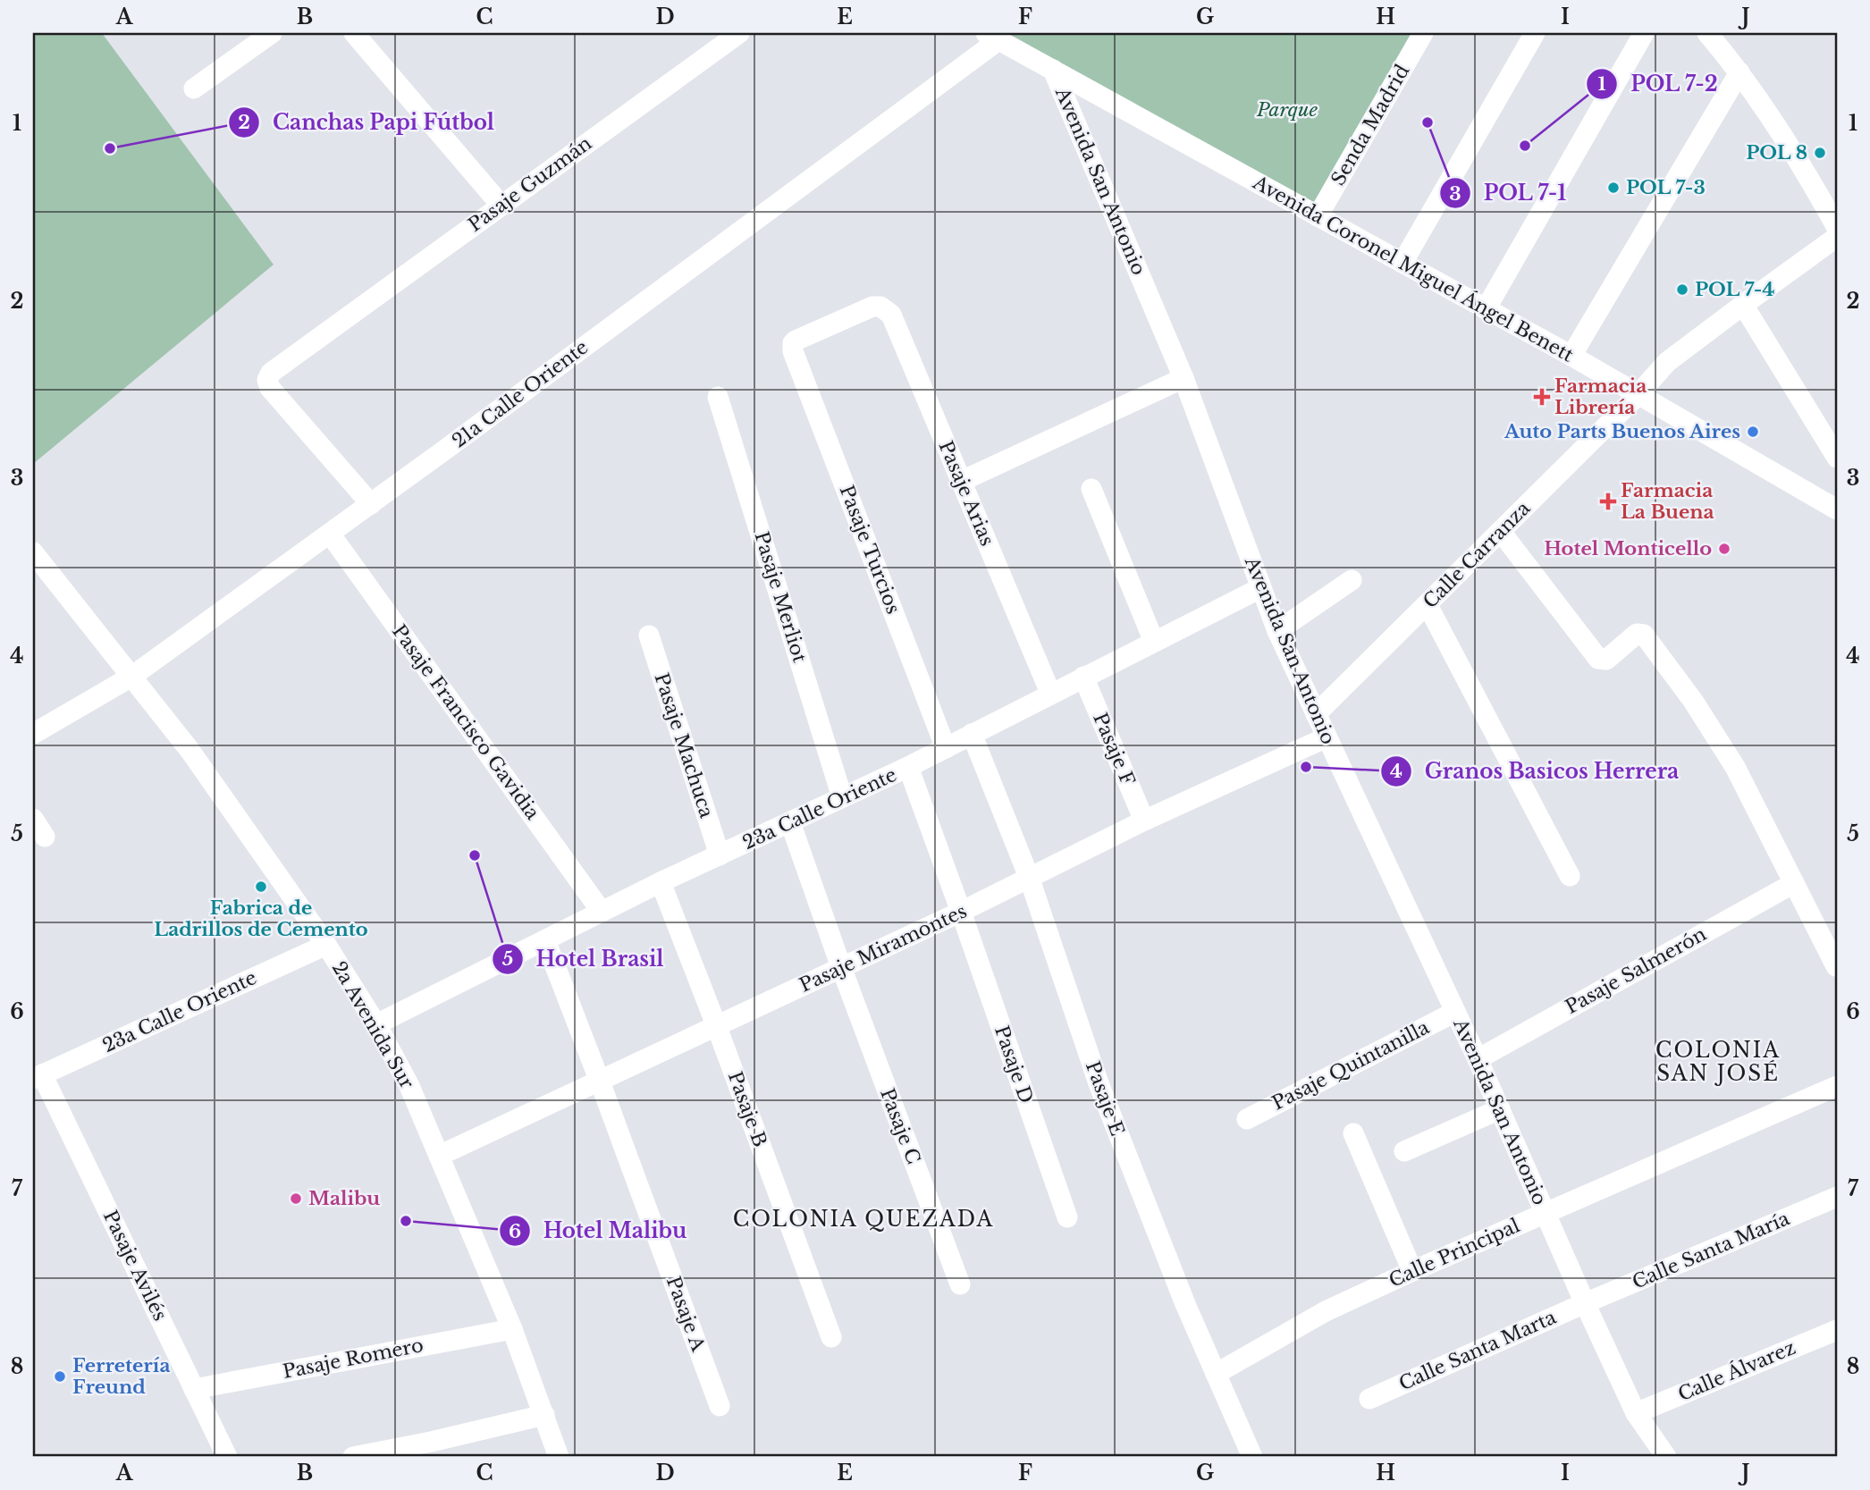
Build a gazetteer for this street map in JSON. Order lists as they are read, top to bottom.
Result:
{
  "streets": {
    "street": [
      "Senda Madrid",
      "Avenida San Antonio",
      "Pasaje Guzmán",
      "Avenida Coronel Miguel Ángel Benett",
      "21a Calle Oriente",
      "Pasaje Arias",
      "Pasaje Turcios",
      "Calle Carranza",
      "Pasaje Merliot",
      "Pasaje Francisco Gavidia",
      "Pasaje Machuca",
      "Pasaje F",
      "23a Calle Oriente",
      "Pasaje Miramontes",
      "Pasaje Salmerón",
      "2a Avenida Sur",
      "Pasaje D",
      "Pasaje Quintanilla",
      "Pasaje E",
      "Pasaje B",
      "Pasaje C",
      "Calle Santa María",
      "Calle Principal",
      "Pasaje Avilés",
      "Pasaje A",
      "Calle Santa Marta",
      "Pasaje Romero",
      "Calle Álvarez"
    ]
  },
  "crossings": [
    ["Senda Madrid", "Avenida Coronel Miguel Ángel Benett"],
    ["Avenida San Antonio", "Avenida Coronel Miguel Ángel Benett"],
    ["Avenida San Antonio", "Calle Carranza"],
    ["Avenida San Antonio", "23a Calle Oriente"],
    ["Avenida San Antonio", "Pasaje Miramontes"],
    ["Avenida San Antonio", "Pasaje Salmerón"],
    ["Avenida San Antonio", "Pasaje Quintanilla"],
    ["Avenida San Antonio", "Calle Santa María"],
    ["Avenida San Antonio", "Calle Principal"],
    ["Avenida San Antonio", "Calle Santa Marta"],
    ["Avenida San Antonio", "Calle Álvarez"],
    ["Pasaje Guzmán", "21a Calle Oriente"],
    ["Avenida Coronel Miguel Ángel Benett", "21a Calle Oriente"],
    ["Avenida Coronel Miguel Ángel Benett", "Calle Carranza"],
    ["21a Calle Oriente", "Pasaje Francisco Gavidia"],
    ["21a Calle Oriente", "2a Avenida Sur"],
    ["Pasaje Arias", "Pasaje Turcios"],
    ["Pasaje Arias", "23a Calle Oriente"],
    ["Pasaje Turcios", "23a Calle Oriente"],
    ["Pasaje Merliot", "23a Calle Oriente"],
    ["Pasaje Francisco Gavidia", "23a Calle Oriente"],
    ["Pasaje Machuca", "23a Calle Oriente"],
    ["Pasaje F", "23a Calle Oriente"],
    ["Pasaje F", "Pasaje Miramontes"],
    ["23a Calle Oriente", "2a Avenida Sur"],
    ["23a Calle Oriente", "Pasaje D"],
    ["23a Calle Oriente", "Pasaje E"],
    ["23a Calle Oriente", "Pasaje B"],
    ["23a Calle Oriente", "Pasaje C"],
    ["23a Calle Oriente", "Pasaje Avilés"],
    ["23a Calle Oriente", "Pasaje A"],
    ["Pasaje Miramontes", "2a Avenida Sur"],
    ["Pasaje Miramontes", "Pasaje D"],
    ["Pasaje Miramontes", "Pasaje E"],
    ["Pasaje Miramontes", "Pasaje B"],
    ["Pasaje Miramontes", "Pasaje C"],
    ["Pasaje Miramontes", "Pasaje A"],
    ["2a Avenida Sur", "Pasaje Romero"],
    ["Pasaje E", "Calle Principal"],
    ["Calle Santa María", "Calle Santa Marta"],
    ["Pasaje Avilés", "Pasaje Romero"]
  ],
  "districts": ["COLONIA SAN JOSÉ", "COLONIA QUEZADA"],
  "parks": ["Parque"],
  "places": {
    "other": [
      "POL 7-1",
      "POL 7-2",
      "Canchas Papi Fútbol",
      "POL 8",
      "POL 7-3",
      "POL 7-4",
      "Auto Parts Buenos Aires",
      "Hotel Monticello",
      "Granos Basicos Herrera",
      "Hotel Brasil",
      "Fabrica de Ladrillos de Cemento",
      "Malibu",
      "Hotel Malibu",
      "Ferretería Freund"
    ],
    "health": ["Farmacia Librería", "Farmacia La Buena"]
  },
  "grid": {
    "columns": [
      "A",
      "B",
      "C",
      "D",
      "E",
      "F",
      "G",
      "H",
      "I",
      "J"
    ],
    "rows": [
      "1",
      "2",
      "3",
      "4",
      "5",
      "6",
      "7",
      "8"
    ]
  }
}
